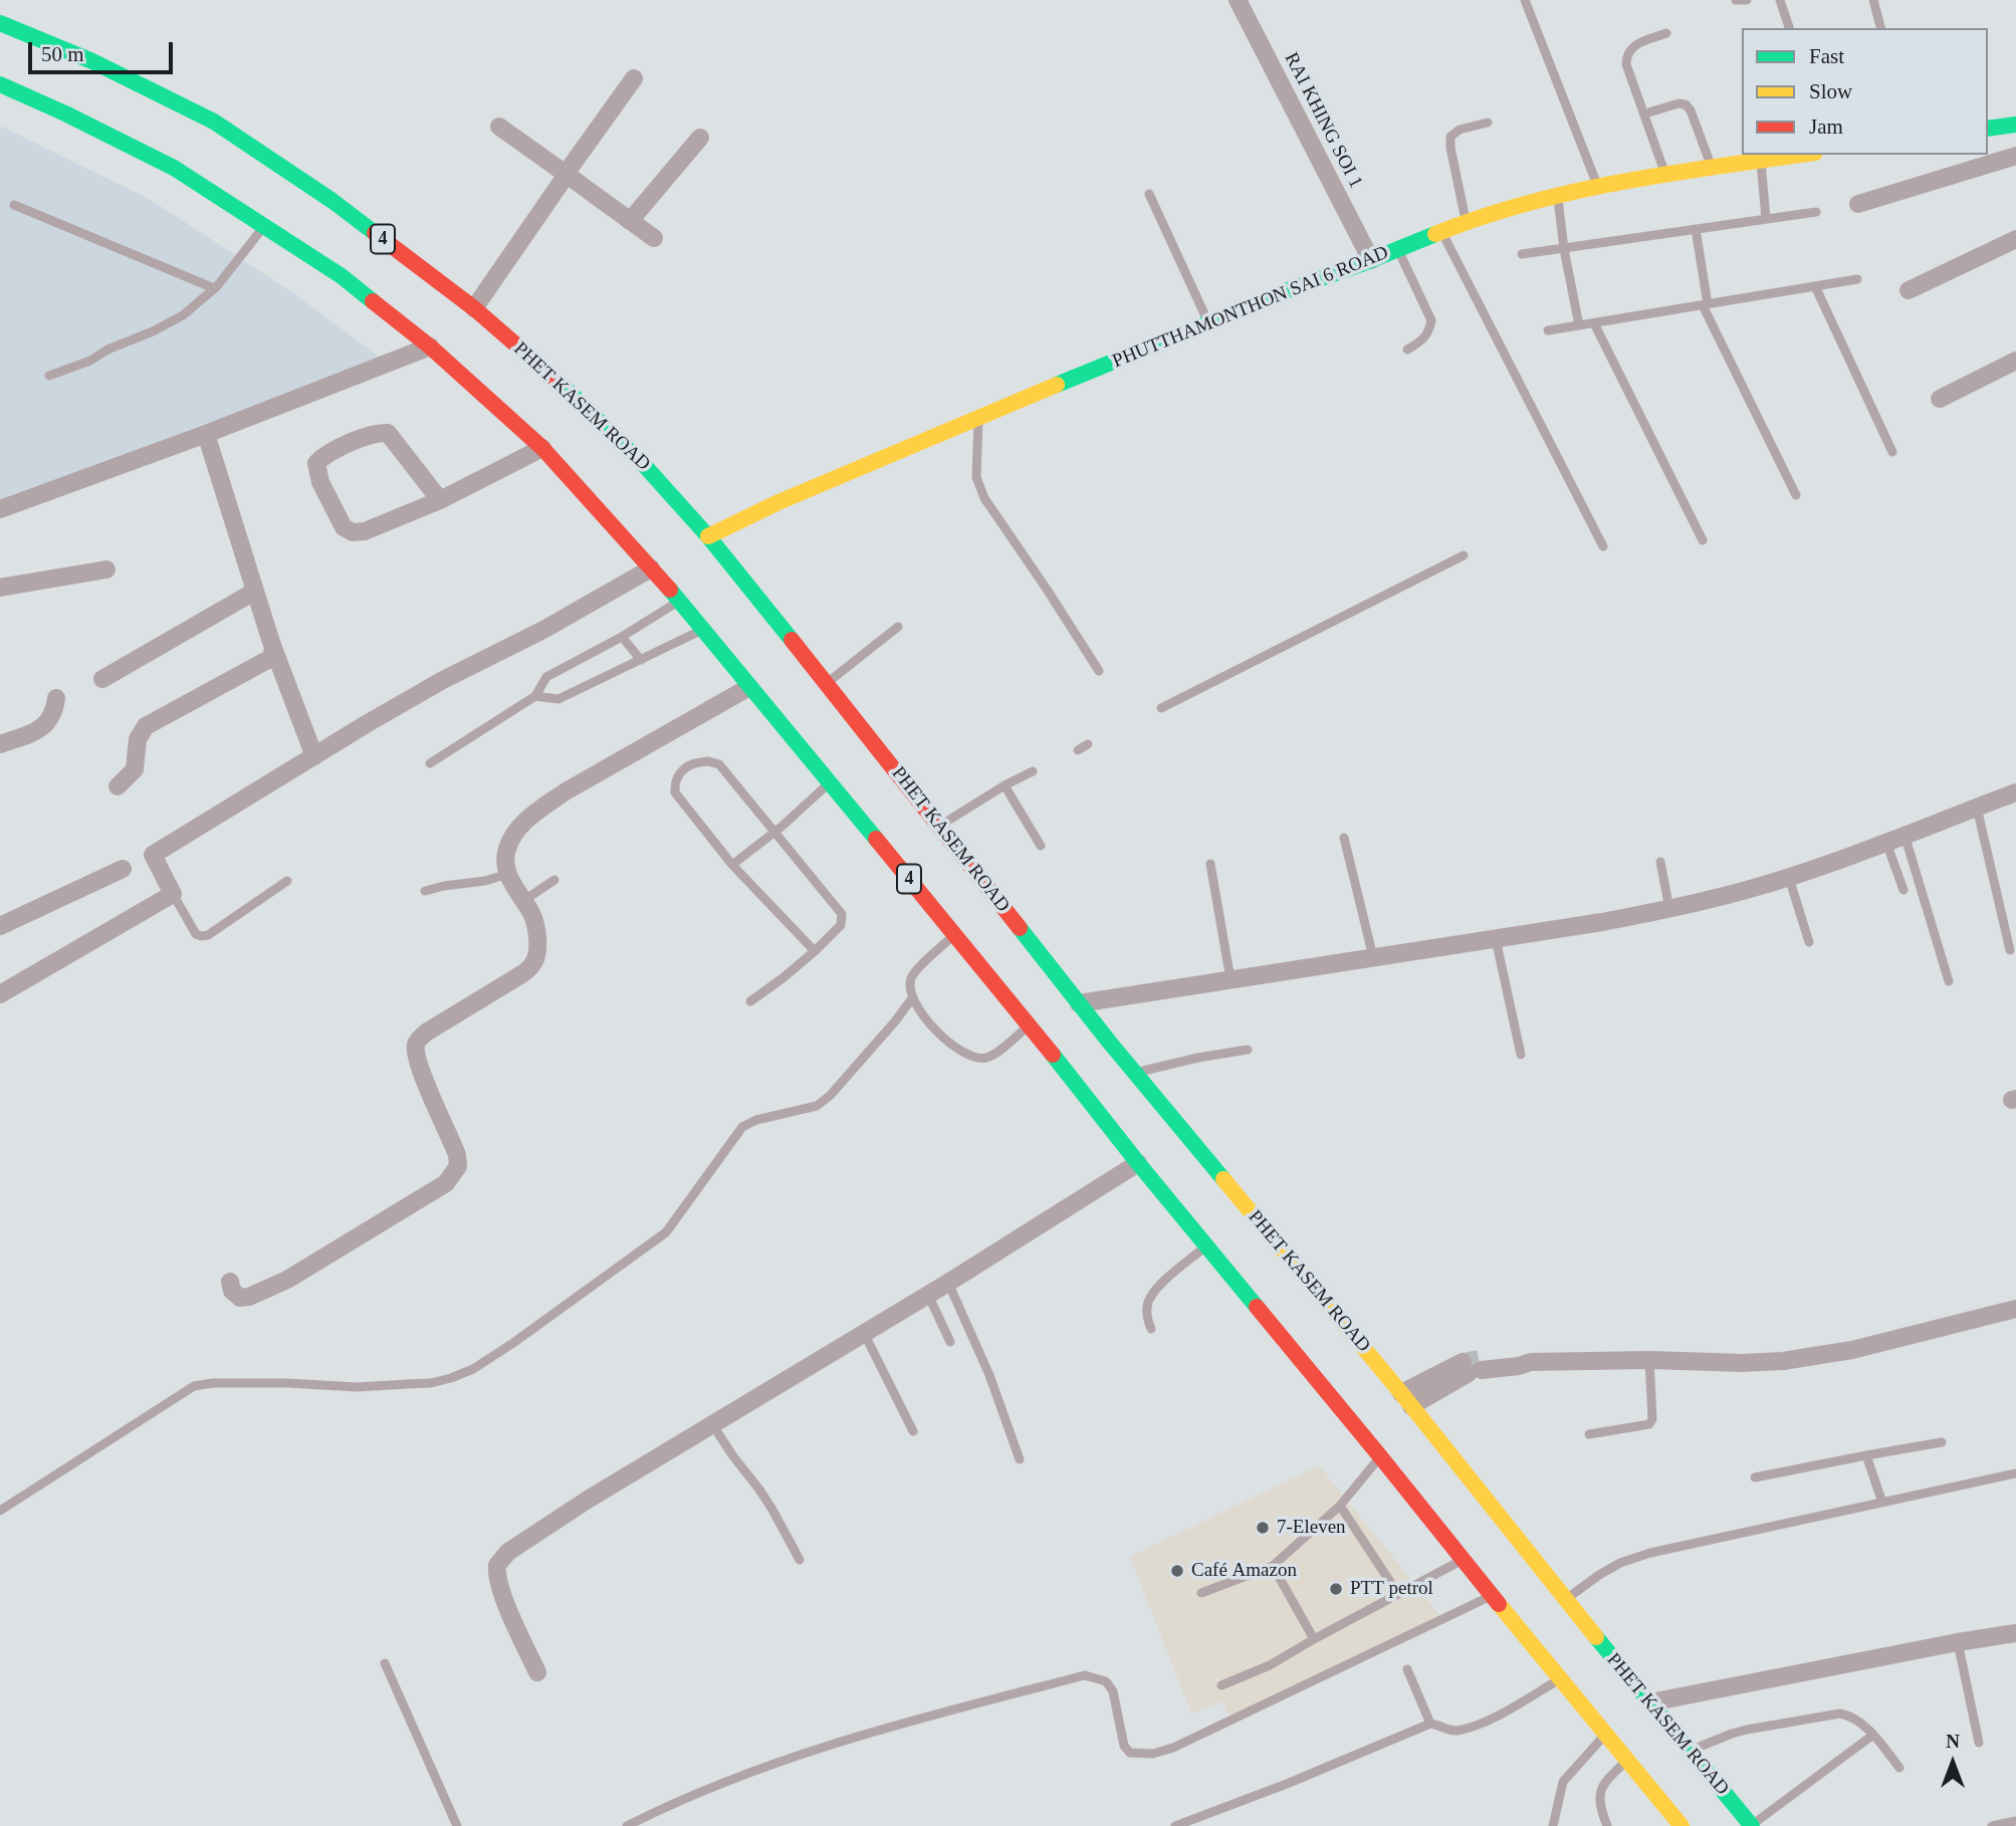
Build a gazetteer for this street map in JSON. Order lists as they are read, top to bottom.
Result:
{
  "streets": {
    "main road": ["4", "PHUTTHAMONTHON SAI 6 ROAD", "PHET KASEM ROAD"],
    "street": ["RAI KHING SOI 1"]
  },
  "crossings": [
    ["RAI KHING SOI 1", "PHUTTHAMONTHON SAI 6 ROAD"],
    ["PHUTTHAMONTHON SAI 6 ROAD", "PHET KASEM ROAD"]
  ],
  "places": ["7-Eleven", "Café Amazon", "PTT petrol"],
  "legend": ["Fast", "Slow", "Jam"],
  "scale_bar": "50 m",
  "north": "top"
}
